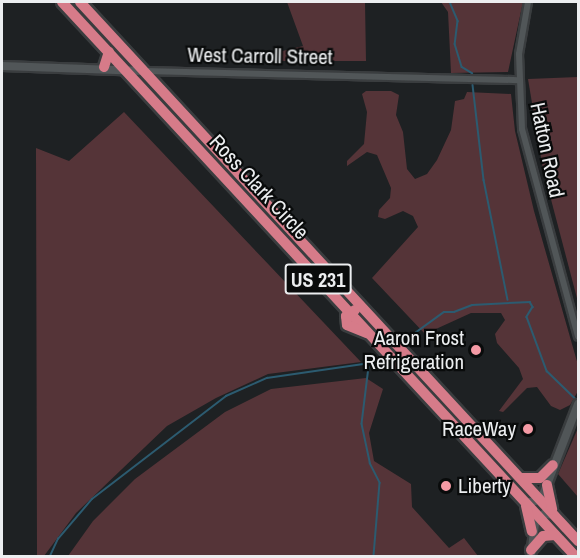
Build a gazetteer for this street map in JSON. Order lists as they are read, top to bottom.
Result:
{
  "streets": {
    "highway": ["Ross Clark Circle", "US 231"],
    "street": ["West Carroll Street", "Hatton Road"]
  },
  "crossings": [
    ["West Carroll Street", "Hatton Road"],
    ["West Carroll Street", "Ross Clark Circle"]
  ],
  "places": ["Aaron Frost Refrigeration", "RaceWay", "Liberty"]
}
